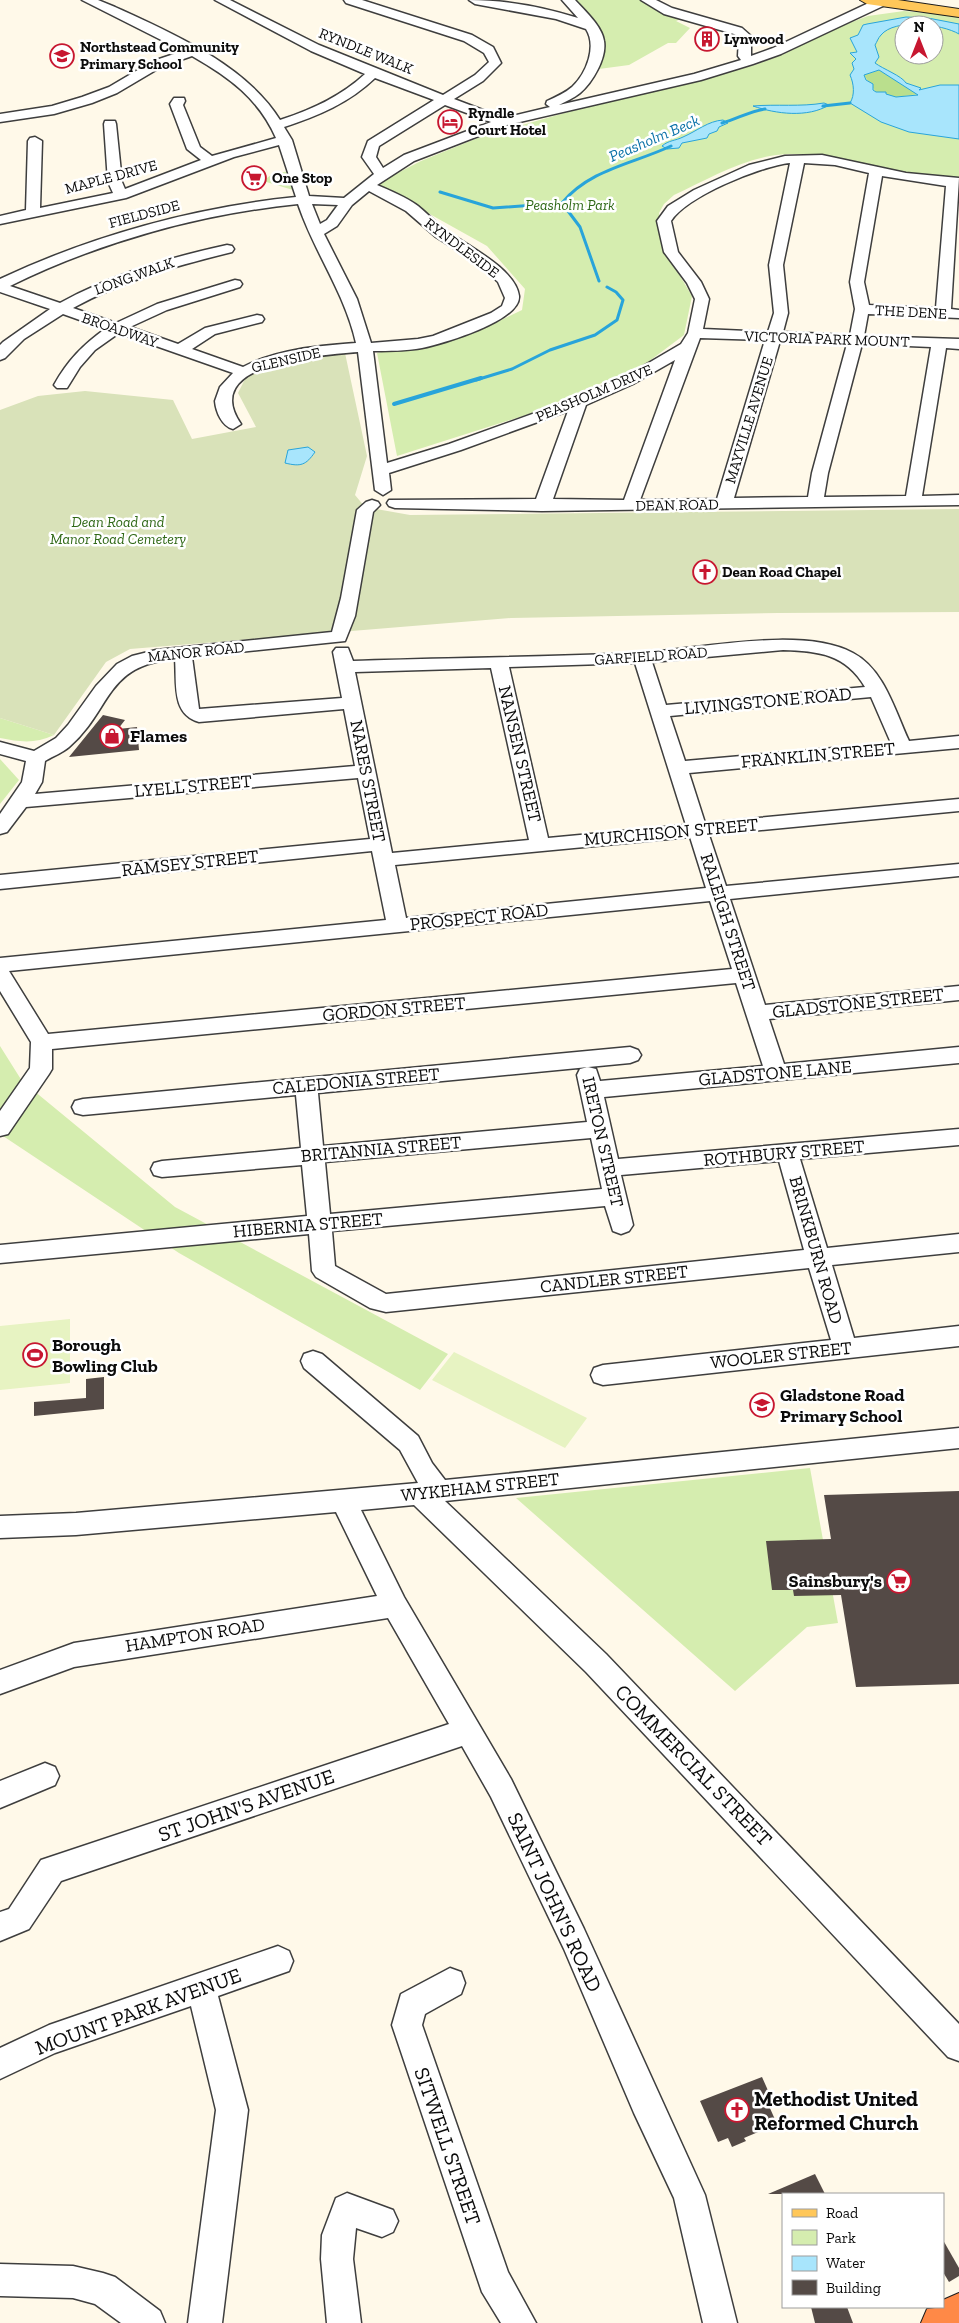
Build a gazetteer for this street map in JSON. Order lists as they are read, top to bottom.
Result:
{
  "streets": {
    "street": [
      "RYNDLE WALK",
      "MAPLE DRIVE",
      "FIELDSIDE",
      "RYNDLESIDE",
      "LONG WALK",
      "THE DENE",
      "BROADWAY",
      "VICTORIA PARK MOUNT",
      "GLENSIDE",
      "PEASHOLM DRIVE",
      "MAYVILLE AVENUE",
      "DEAN ROAD",
      "MANOR ROAD",
      "GARFIELD ROAD",
      "LIVINGSTONE ROAD",
      "NANSEN STREET",
      "FRANKLIN STREET",
      "NARES STREET",
      "LYELL STREET",
      "MURCHISON STREET",
      "RAMSEY STREET",
      "PROSPECT ROAD",
      "RALEIGH STREET",
      "GLADSTONE STREET",
      "GORDON STREET",
      "GLADSTONE LANE",
      "CALEDONIA STREET",
      "IRETON STREET",
      "BRITANNIA STREET",
      "ROTHBURY STREET",
      "HIBERNIA STREET",
      "BRINKBURN ROAD",
      "CANDLER STREET",
      "WOOLER STREET",
      "WYKEHAM STREET",
      "HAMPTON ROAD",
      "COMMERCIAL STREET",
      "ST JOHN'S AVENUE",
      "SAINT JOHN'S ROAD",
      "MOUNT PARK AVENUE",
      "SITWELL STREET"
    ]
  },
  "crossings": [
    ["FIELDSIDE", "BROADWAY"],
    ["RYNDLESIDE", "GLENSIDE"],
    ["LONG WALK", "BROADWAY"],
    ["BROADWAY", "GLENSIDE"],
    ["VICTORIA PARK MOUNT", "PEASHOLM DRIVE"],
    ["VICTORIA PARK MOUNT", "MAYVILLE AVENUE"],
    ["PEASHOLM DRIVE", "MAYVILLE AVENUE"],
    ["MAYVILLE AVENUE", "DEAN ROAD"],
    ["MANOR ROAD", "NARES STREET"],
    ["GARFIELD ROAD", "LIVINGSTONE ROAD"],
    ["GARFIELD ROAD", "NANSEN STREET"],
    ["GARFIELD ROAD", "FRANKLIN STREET"],
    ["GARFIELD ROAD", "NARES STREET"],
    ["GARFIELD ROAD", "RALEIGH STREET"],
    ["LIVINGSTONE ROAD", "RALEIGH STREET"],
    ["NANSEN STREET", "MURCHISON STREET"],
    ["FRANKLIN STREET", "RALEIGH STREET"],
    ["NARES STREET", "LYELL STREET"],
    ["NARES STREET", "MURCHISON STREET"],
    ["NARES STREET", "RAMSEY STREET"],
    ["NARES STREET", "PROSPECT ROAD"],
    ["MURCHISON STREET", "RAMSEY STREET"],
    ["MURCHISON STREET", "RALEIGH STREET"],
    ["PROSPECT ROAD", "RALEIGH STREET"],
    ["RALEIGH STREET", "GLADSTONE STREET"],
    ["RALEIGH STREET", "GORDON STREET"],
    ["RALEIGH STREET", "GLADSTONE LANE"],
    ["GLADSTONE LANE", "IRETON STREET"],
    ["CALEDONIA STREET", "IRETON STREET"],
    ["IRETON STREET", "BRITANNIA STREET"],
    ["IRETON STREET", "ROTHBURY STREET"],
    ["IRETON STREET", "HIBERNIA STREET"],
    ["ROTHBURY STREET", "BRINKBURN ROAD"],
    ["HIBERNIA STREET", "CANDLER STREET"],
    ["BRINKBURN ROAD", "CANDLER STREET"],
    ["BRINKBURN ROAD", "WOOLER STREET"],
    ["WYKEHAM STREET", "COMMERCIAL STREET"],
    ["WYKEHAM STREET", "SAINT JOHN'S ROAD"],
    ["HAMPTON ROAD", "SAINT JOHN'S ROAD"],
    ["ST JOHN'S AVENUE", "SAINT JOHN'S ROAD"]
  ],
  "water": ["Peasholm Beck"],
  "parks": ["Peasholm Park", "Dean Road and Manor Road Cemetery"],
  "places": {
    "building": ["Lynwood"],
    "school or university": ["Northstead Community Primary School", "Gladstone Road Primary School"],
    "hotel": ["Ryndle Court Hotel"],
    "supermarket": ["One Stop", "Sainsbury's"],
    "church": ["Dean Road Chapel", "Methodist United Reformed Church"],
    "shop": ["Flames"],
    "sports": ["Borough Bowling Club"]
  },
  "legend": [
    "Road",
    "Park",
    "Water",
    "Building"
  ],
  "north": "top"
}
